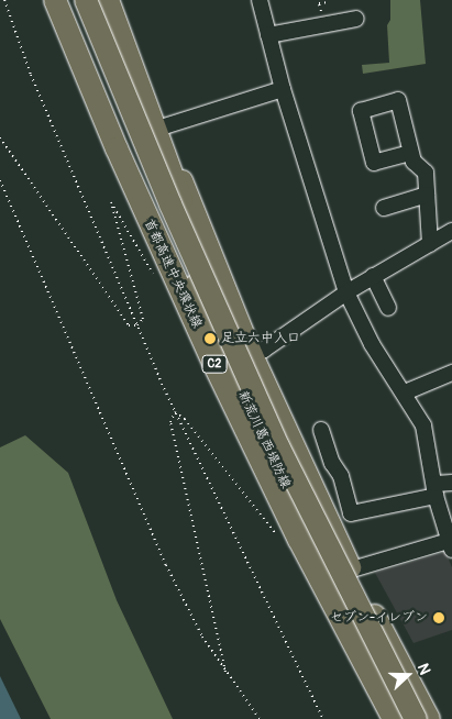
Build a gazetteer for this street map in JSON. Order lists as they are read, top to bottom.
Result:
{
  "streets": {
    "highway": ["首都高速中央環状線", "C2"],
    "main road": ["新荒川葛西堤防線"]
  },
  "crossings": [
    ["首都高速中央環状線", "新荒川葛西堤防線"]
  ],
  "places": ["足立六中入口", "セブン-イレブン"],
  "north": "right"
}
